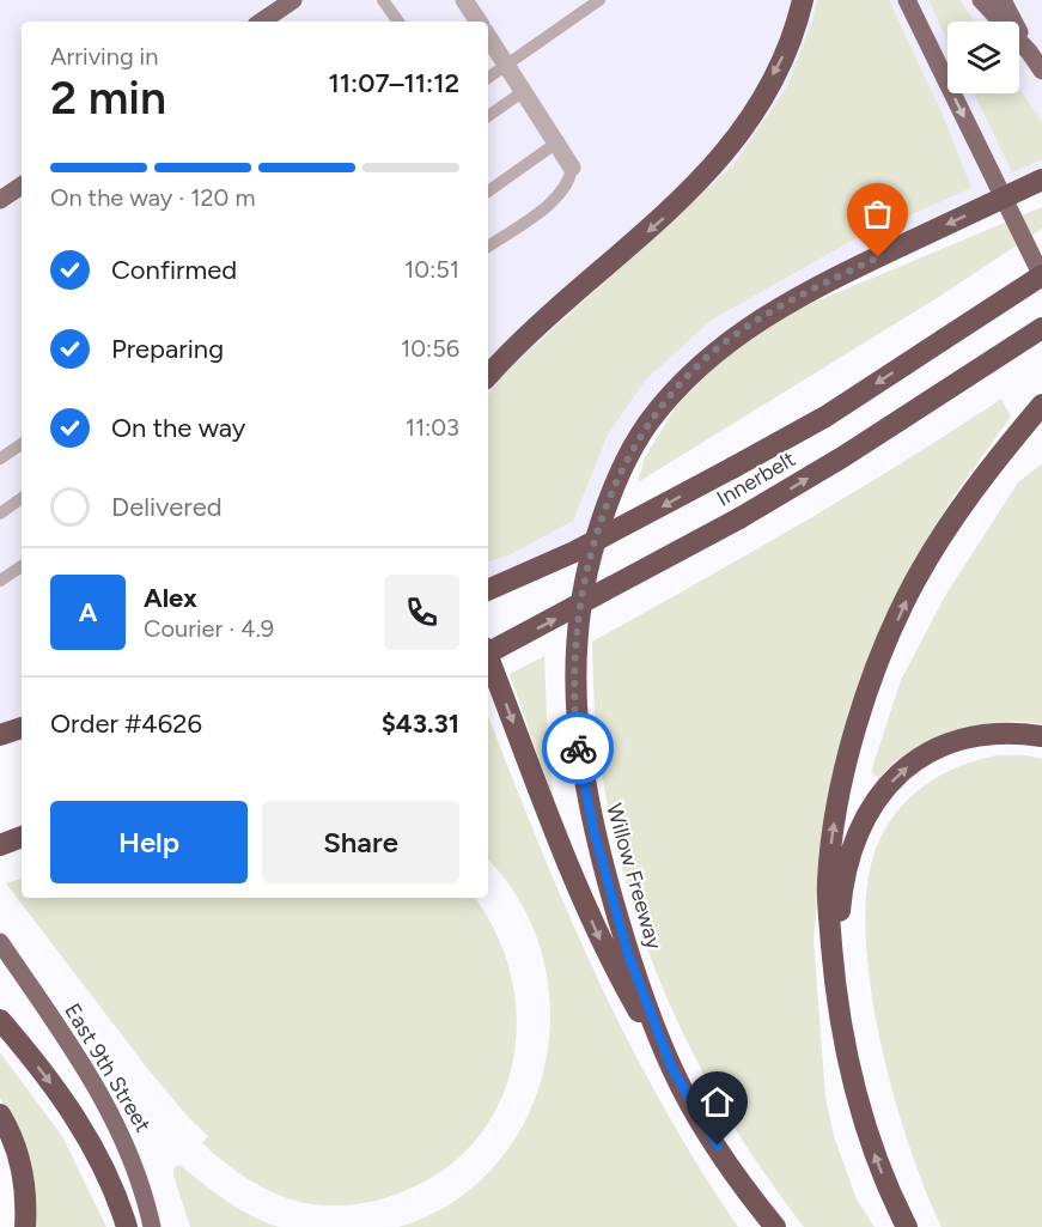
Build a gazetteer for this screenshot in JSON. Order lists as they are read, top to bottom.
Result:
{
  "streets": {
    "highway": ["Innerbelt", "Willow Freeway"],
    "main road": ["East 9th Street"]
  },
  "page": {
    "heading": ["2 min", "Arriving in", "11:07–11:12"],
    "panel": [
      "Alex",
      "Courier · 4.9",
      "Order #4626",
      "$43.31"
    ],
    "bar": "On the way · 120 m",
    "list": [
      ["Confirmed", "10:51"],
      ["Preparing", "10:56"],
      ["On the way", "11:03"],
      "Delivered"
    ],
    "round": "A",
    "buttons": ["Help", "Share"]
  }
}
